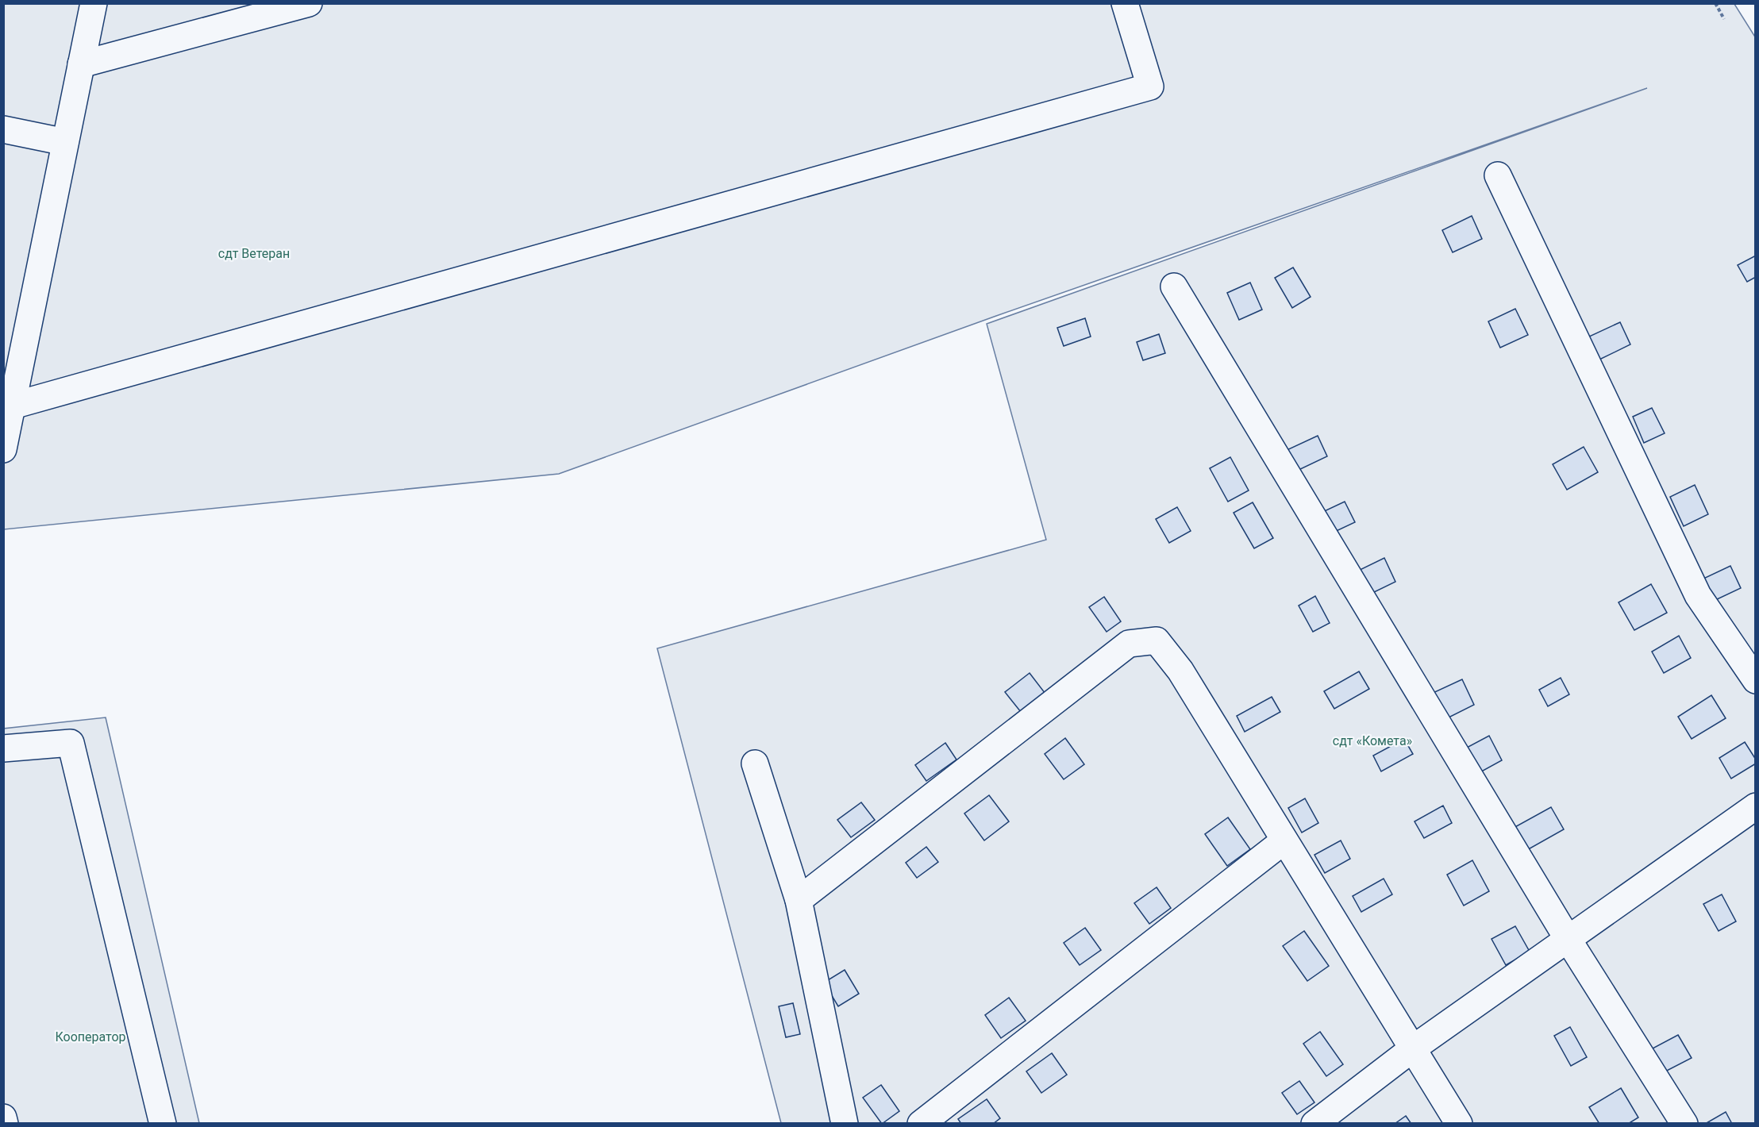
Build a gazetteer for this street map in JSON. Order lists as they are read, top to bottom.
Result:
{
  "parks": ["сдт Ветеран", "сдт «Комета»", "Кооператор"]
}
